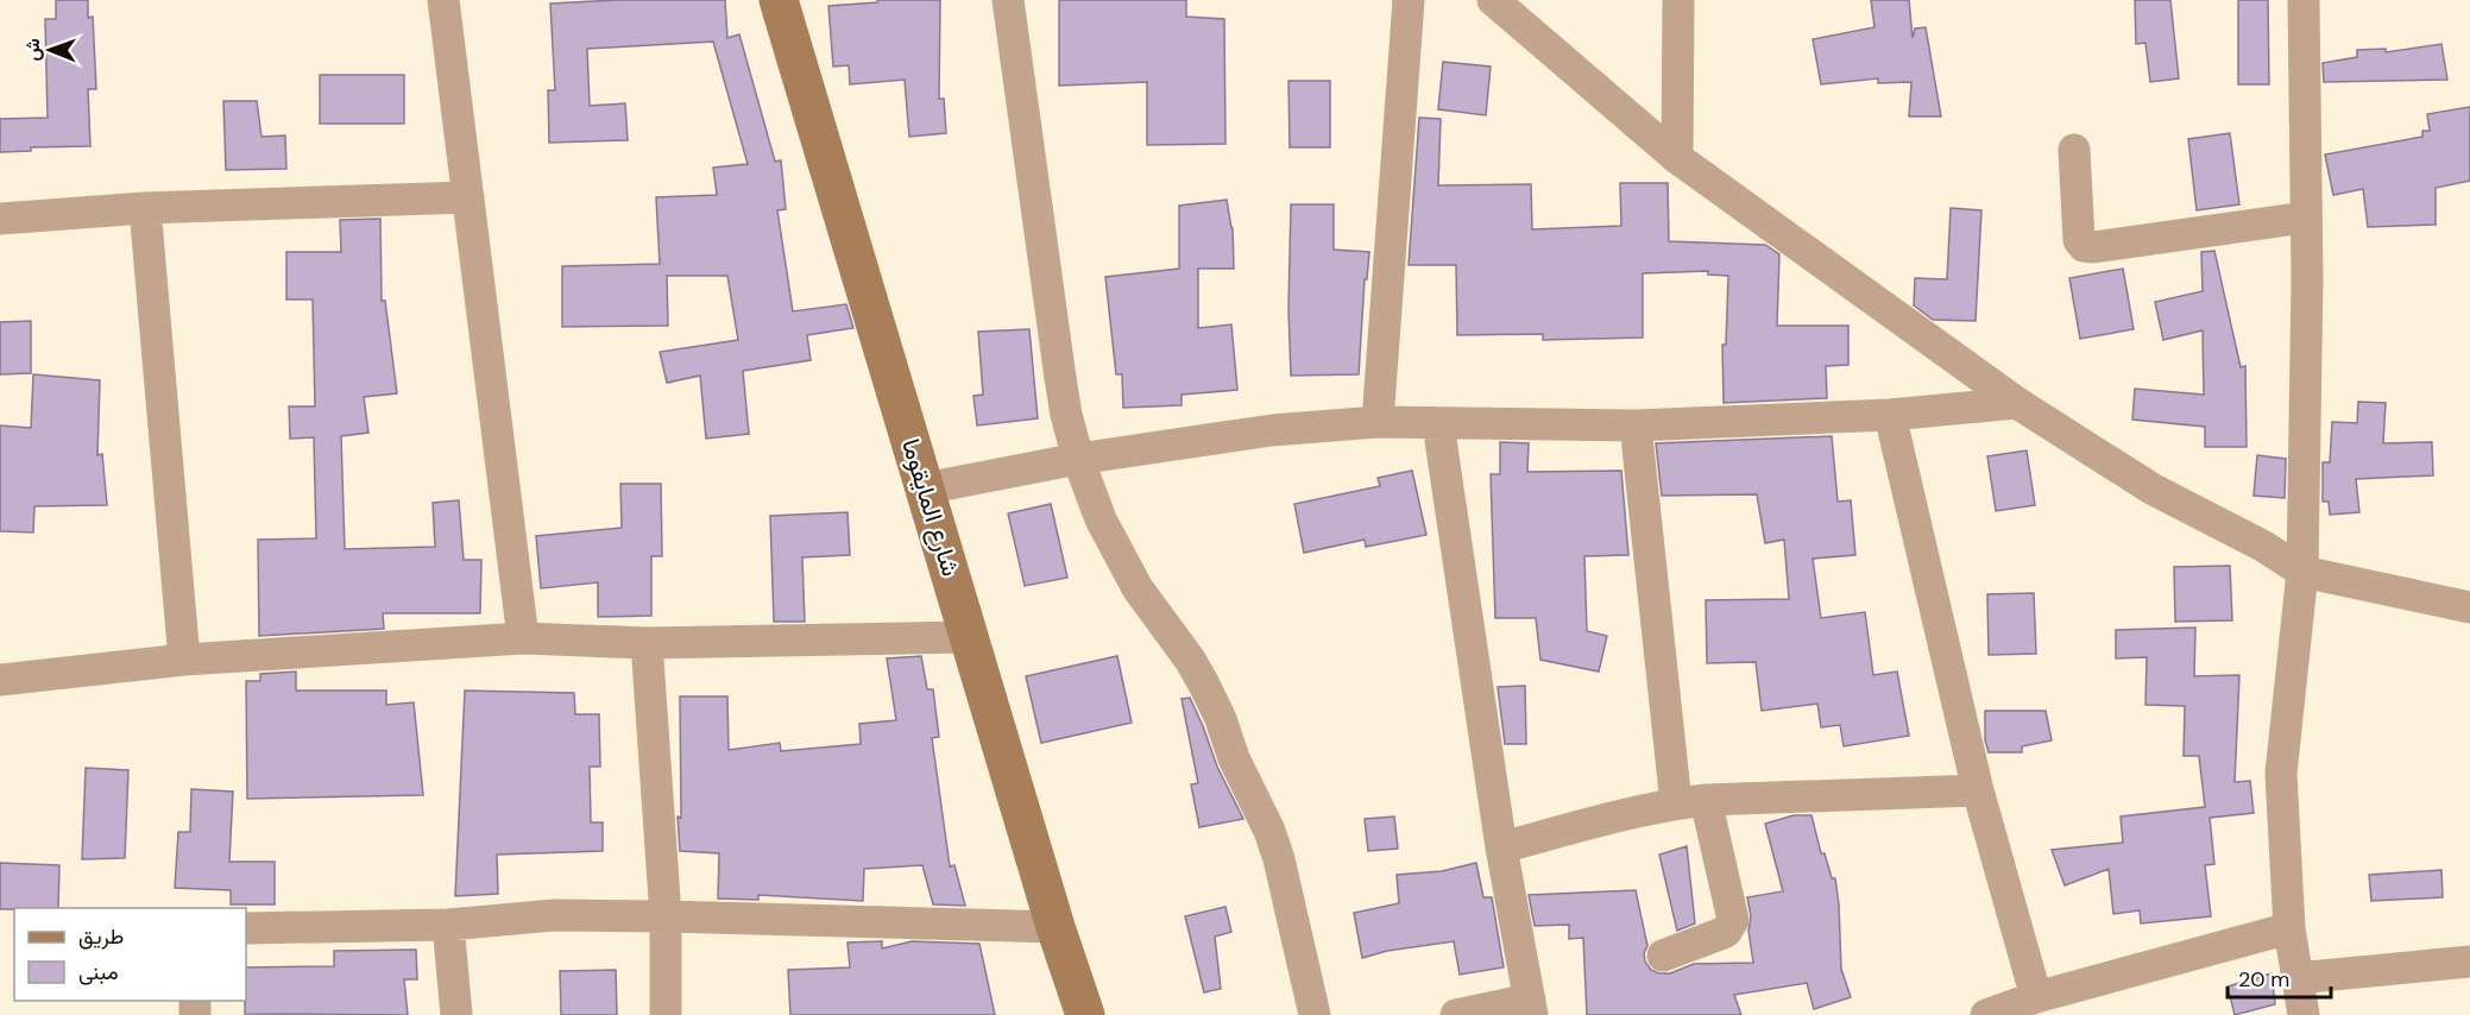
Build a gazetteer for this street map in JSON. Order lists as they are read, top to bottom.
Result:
{
  "streets": {
    "street": ["شارع المايقوما"]
  },
  "legend": ["طريق", "مبنى"],
  "scale_bar": "20 m",
  "north": "left"
}
